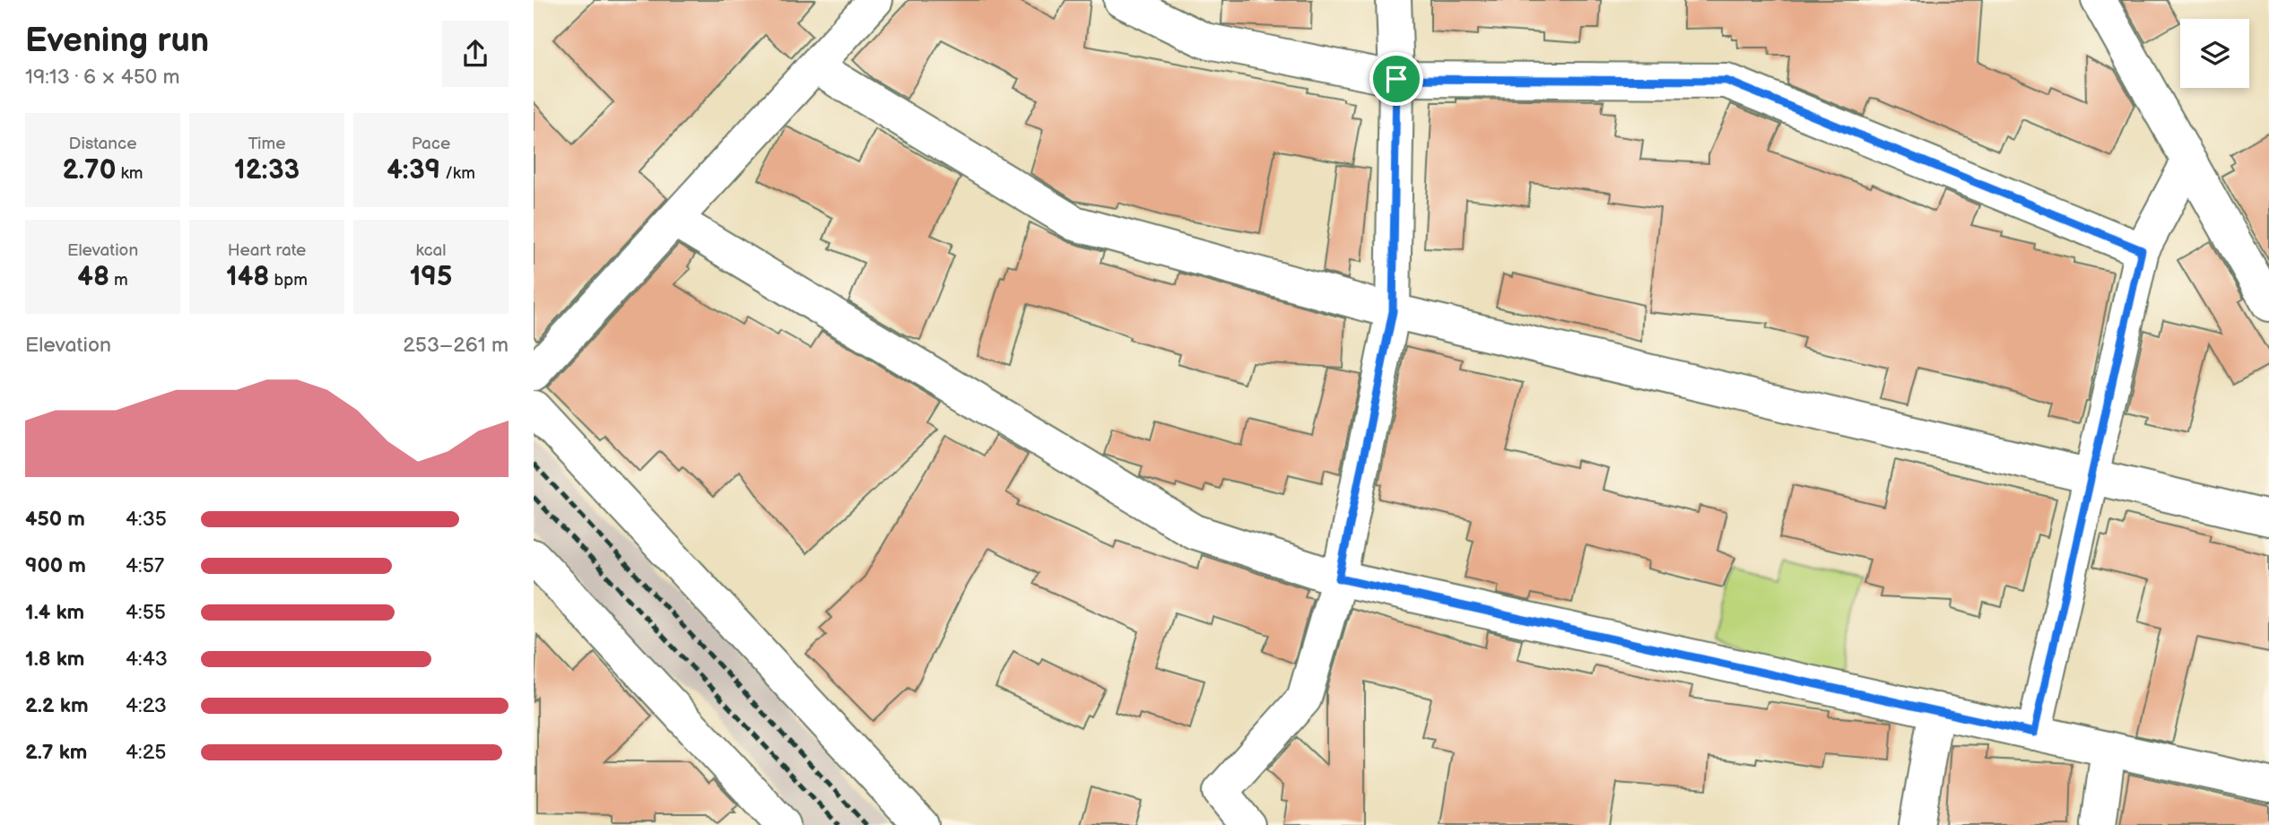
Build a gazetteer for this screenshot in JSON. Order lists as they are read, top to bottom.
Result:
{
  "page": {
    "heading": ["Evening run", "19:13 · 6 × 450 m"],
    "stats": [
      ["Distance", "2.70 km"],
      ["Time", "12:33"],
      ["Pace", "4:39 /km"],
      ["Elevation", "48 m"],
      ["Heart rate", "148 bpm"],
      ["kcal", "195"]
    ],
    "chart": ["Elevation", "253–261 m"],
    "list": [
      {
        "name": "450 m",
        "note": "4:35"
      },
      {
        "name": "900 m",
        "note": "4:57"
      },
      {
        "name": "1.4 km",
        "note": "4:55"
      },
      {
        "name": "1.8 km",
        "note": "4:43"
      },
      {
        "name": "2.2 km",
        "note": "4:23"
      },
      {
        "name": "2.7 km",
        "note": "4:25"
      }
    ]
  }
}
